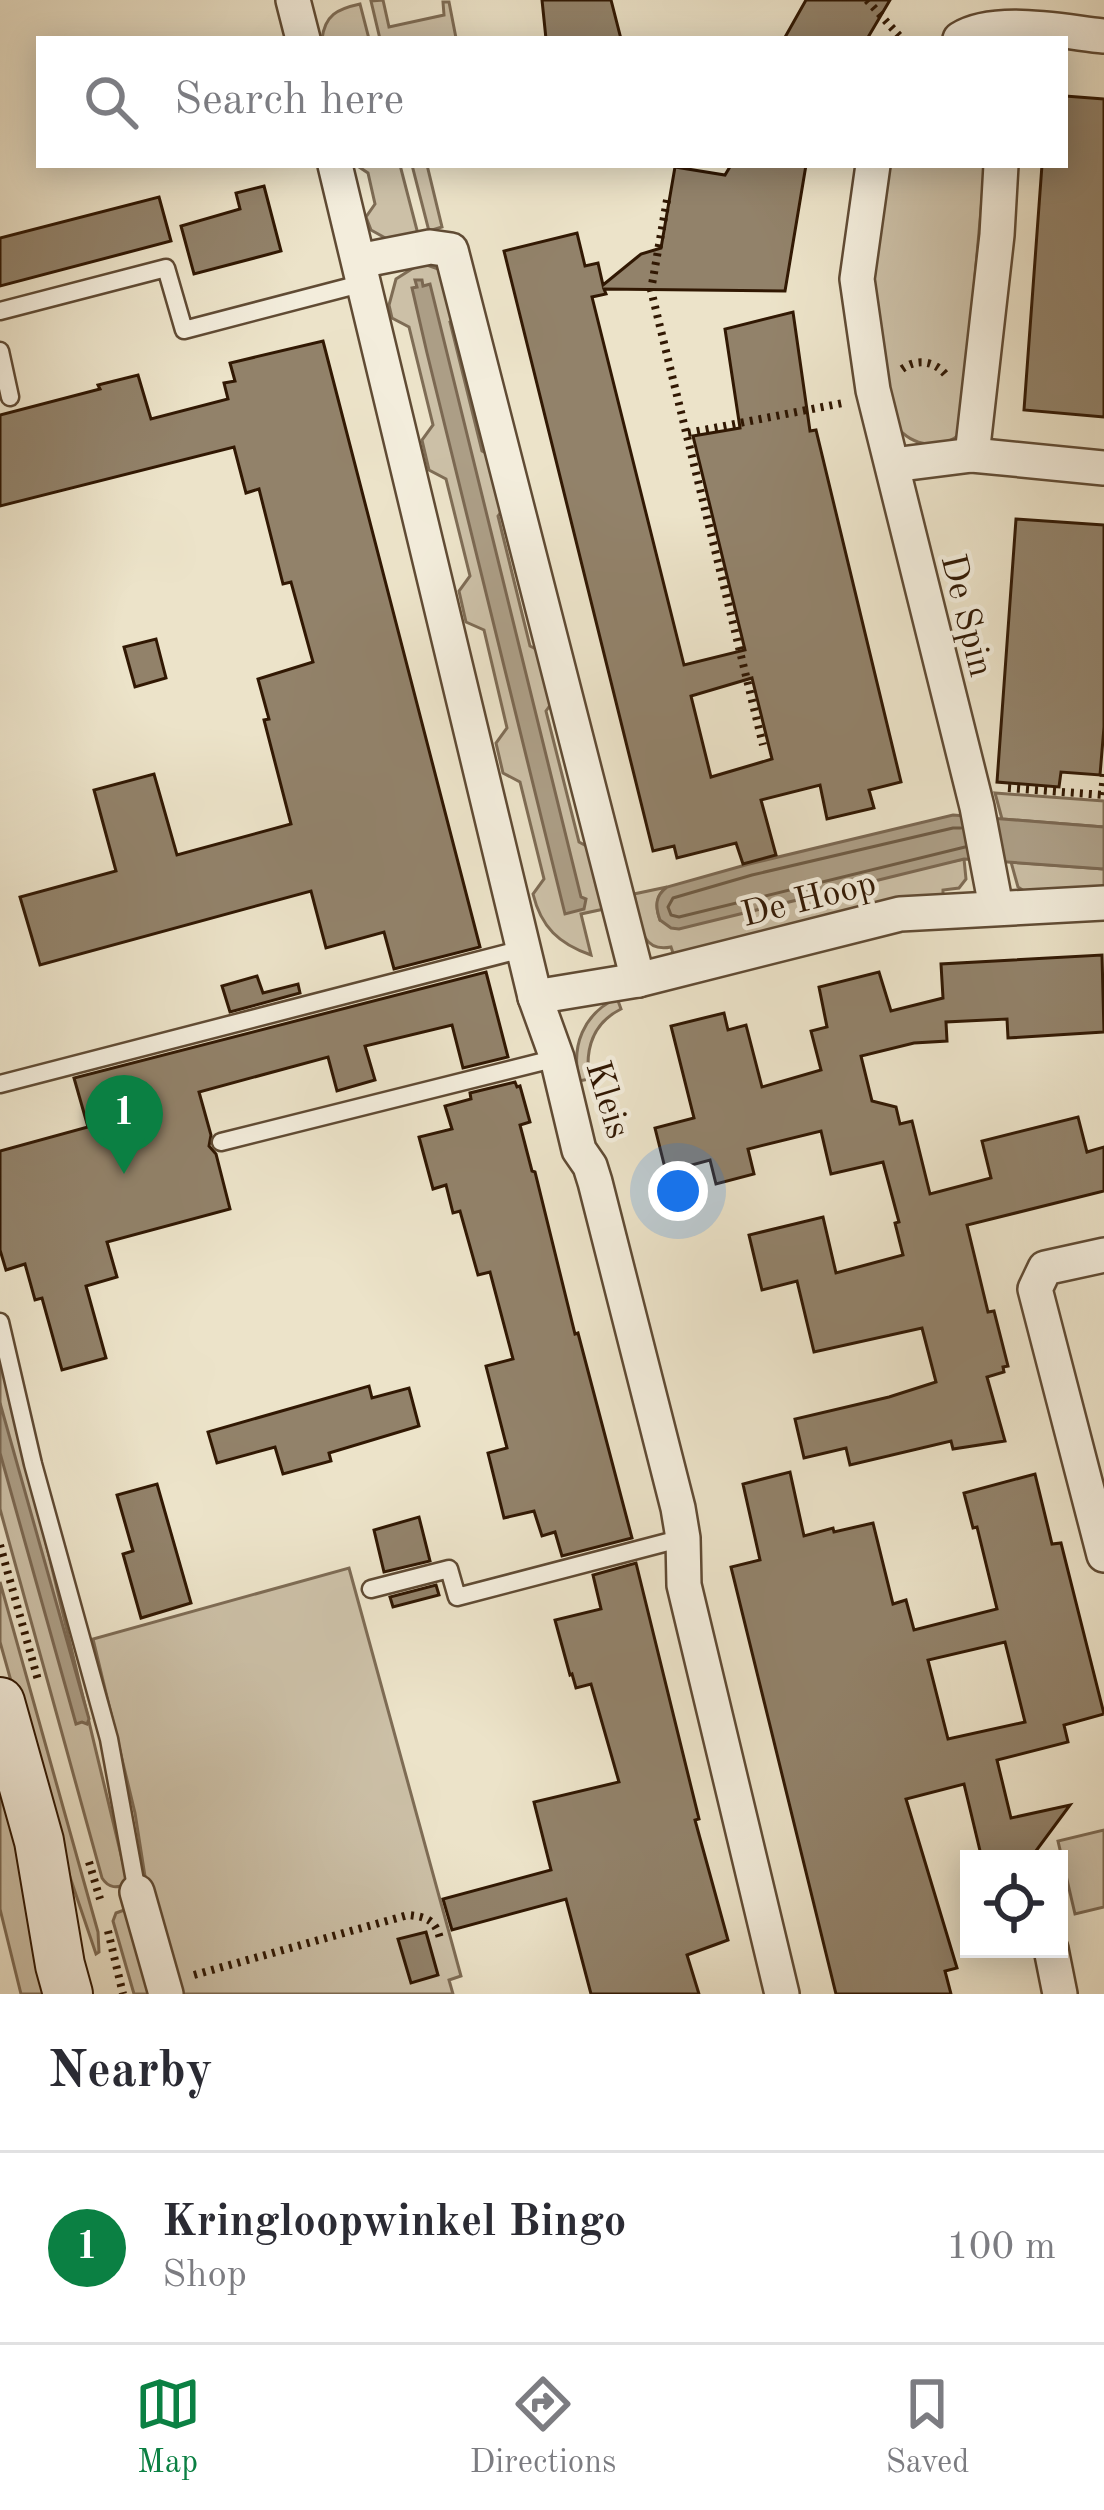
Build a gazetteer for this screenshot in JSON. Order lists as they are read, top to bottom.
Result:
{
  "streets": {
    "street": ["De Spin", "De Hoop", "Kleis"]
  },
  "crossings": [
    ["De Spin", "De Hoop"],
    ["De Hoop", "Kleis"]
  ],
  "page": {
    "search": "Search here",
    "pins": "1",
    "heading": "Nearby",
    "list": [
      {
        "mark": "1",
        "name": "Kringloopwinkel Bingo",
        "note": "Shop",
        "value": "100 m"
      }
    ],
    "nav": ["Map", "Directions", "Saved"]
  }
}
